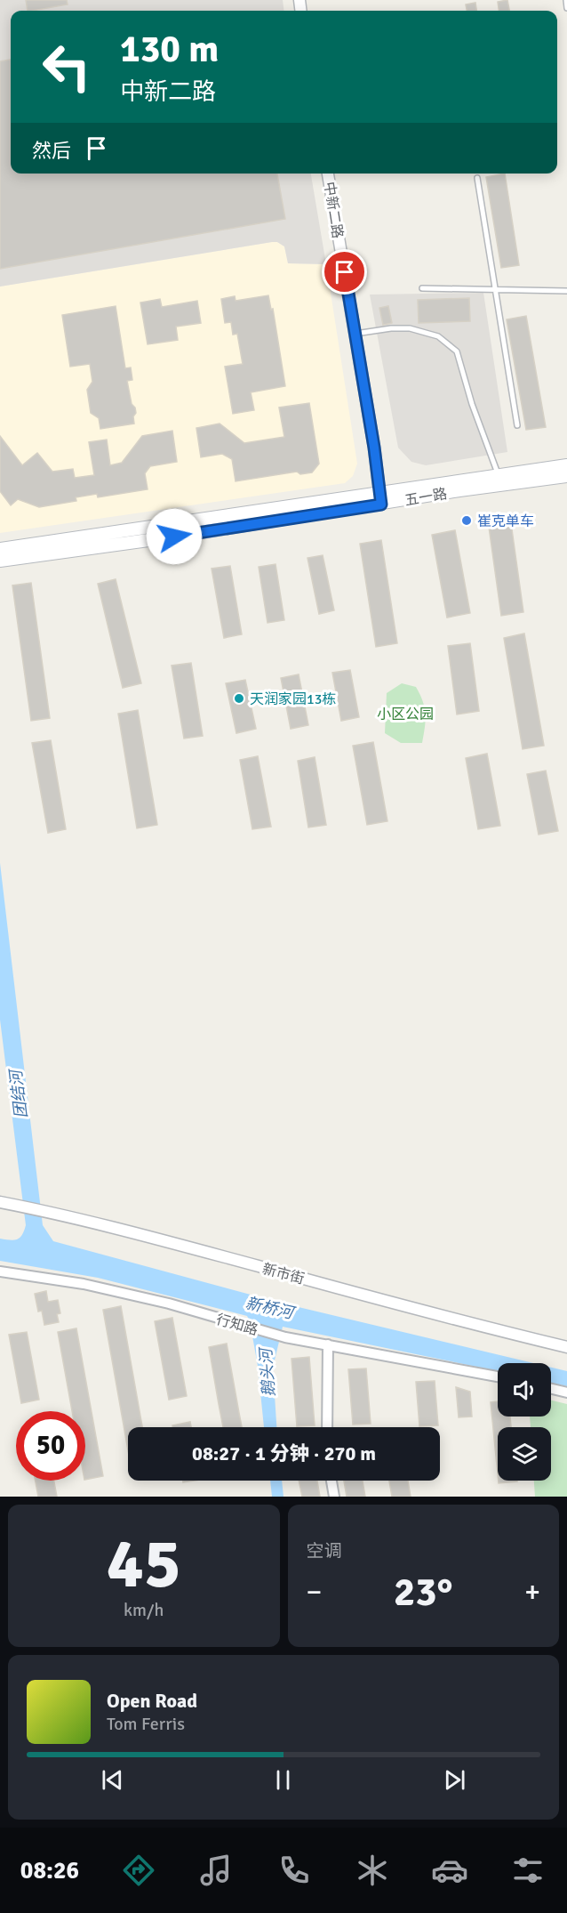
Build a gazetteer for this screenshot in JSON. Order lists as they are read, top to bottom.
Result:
{
  "streets": {
    "main road": ["五一路"],
    "street": ["中新二路", "新市街", "行知路"]
  },
  "crossings": [
    ["中新二路", "五一路"]
  ],
  "water": ["团结河", "新桥河", "鹅头河"],
  "parks": ["小区公园"],
  "places": ["崔克单车", "天润家园13栋"],
  "page": {
    "turn": ["130 m", "中新二路"],
    "then": "然后",
    "limit": "50",
    "trip": "08:27 · 1 分钟 · 270 m",
    "tile": [
      ["45", "km/h"],
      "空调"
    ],
    "heat": ["−", "23°", "+"],
    "song": ["Open Road", "Tom Ferris"],
    "tabs": "08:26"
  }
}
